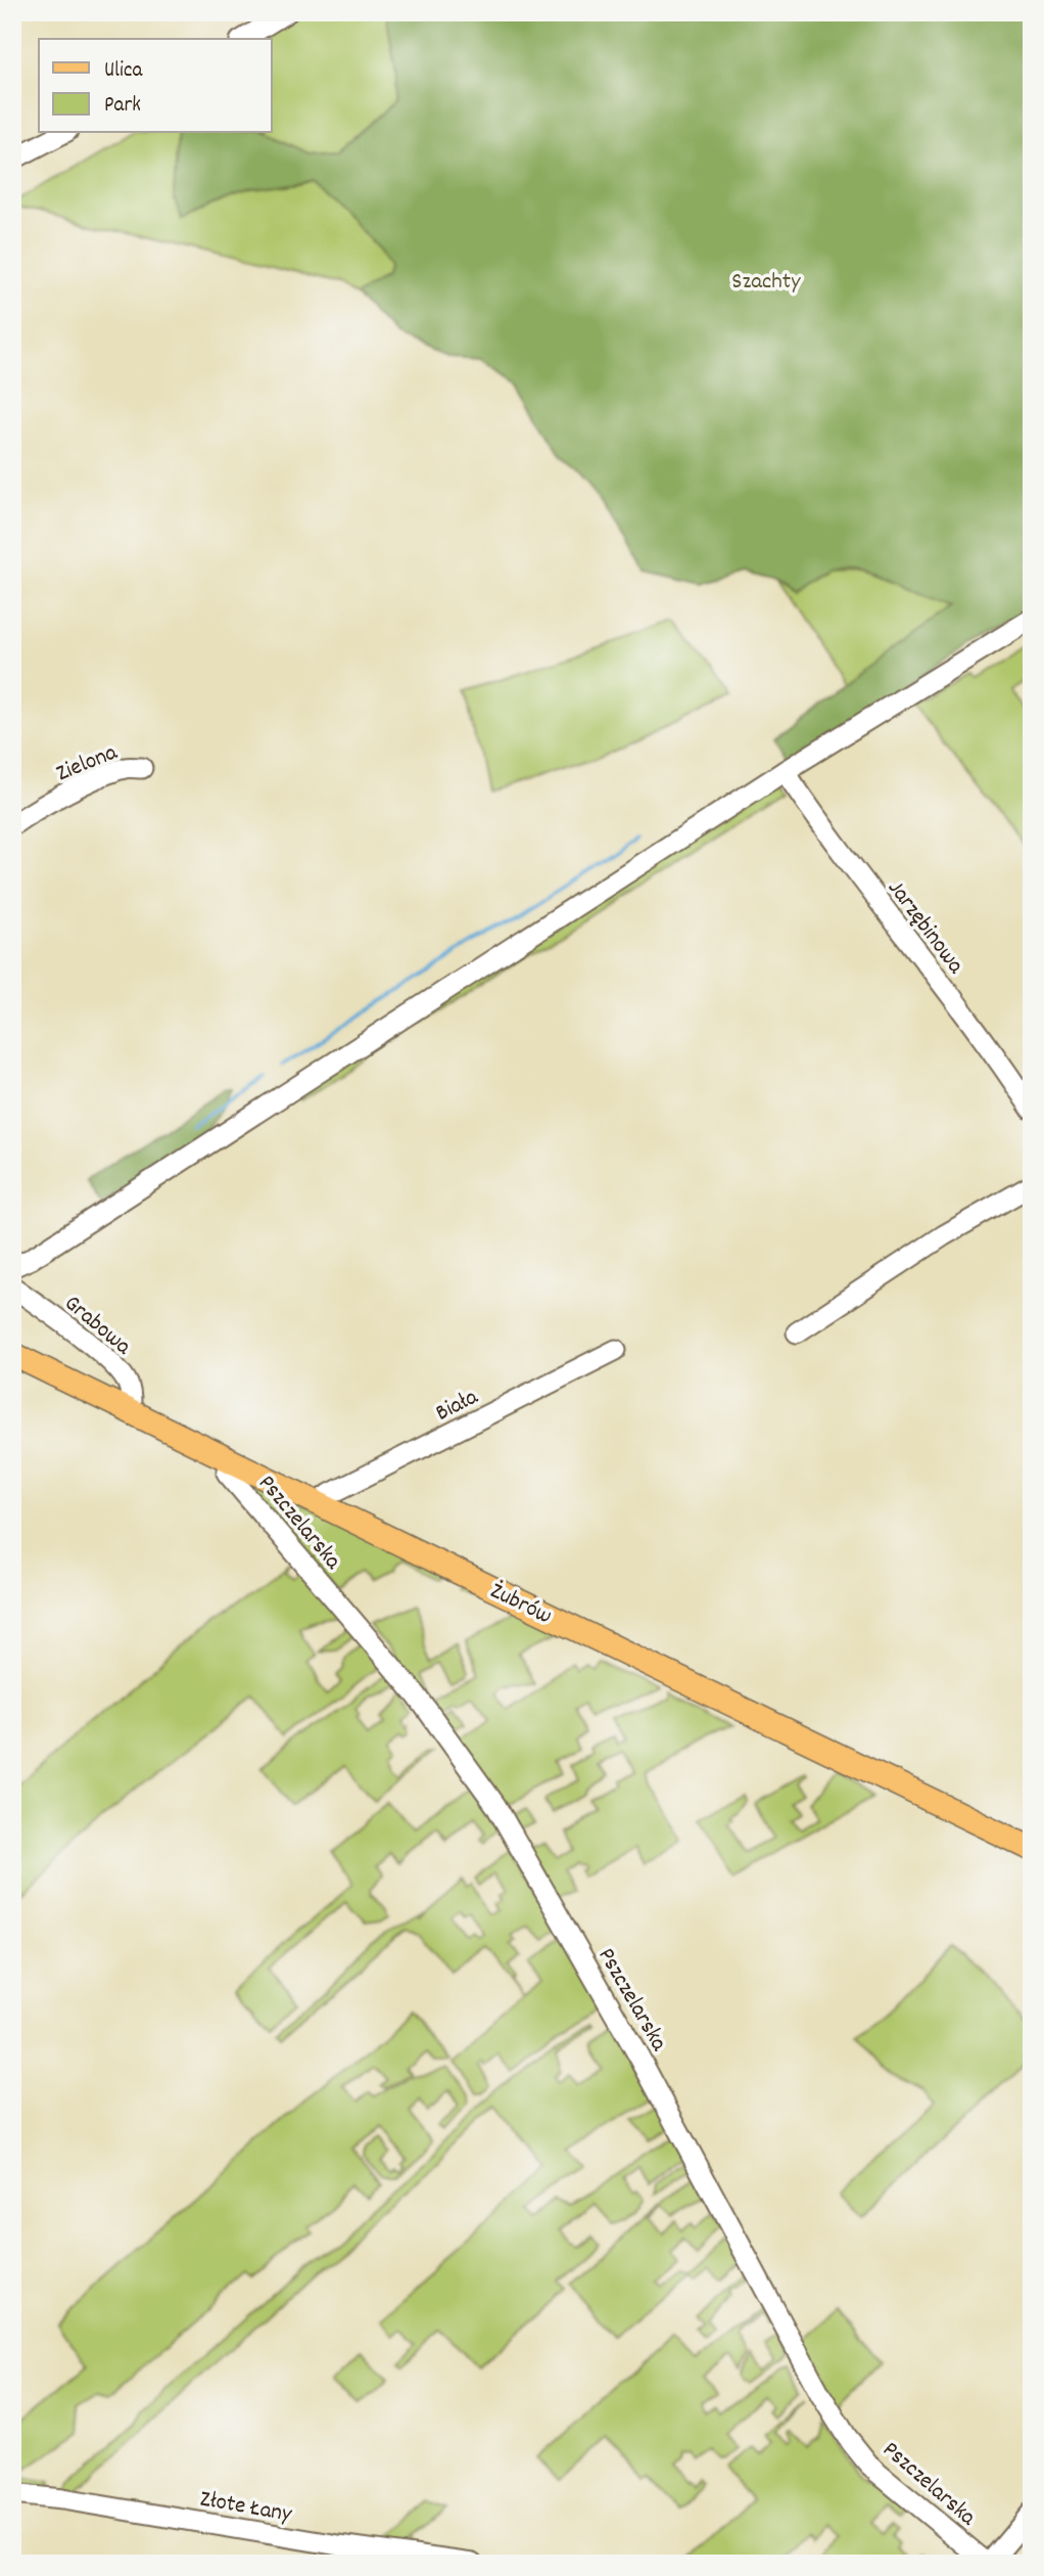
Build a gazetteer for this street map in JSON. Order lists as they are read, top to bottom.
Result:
{
  "streets": {
    "main road": ["Żubrów"],
    "street": [
      "Zielona",
      "Jarzębinowa",
      "Grabowa",
      "Biała",
      "Pszczelarska",
      "Złote Łany"
    ]
  },
  "crossings": [
    ["Grabowa", "Żubrów"],
    ["Biała", "Żubrów"],
    ["Pszczelarska", "Żubrów"]
  ],
  "parks": ["Szachty"],
  "legend": ["Ulica", "Park"]
}
